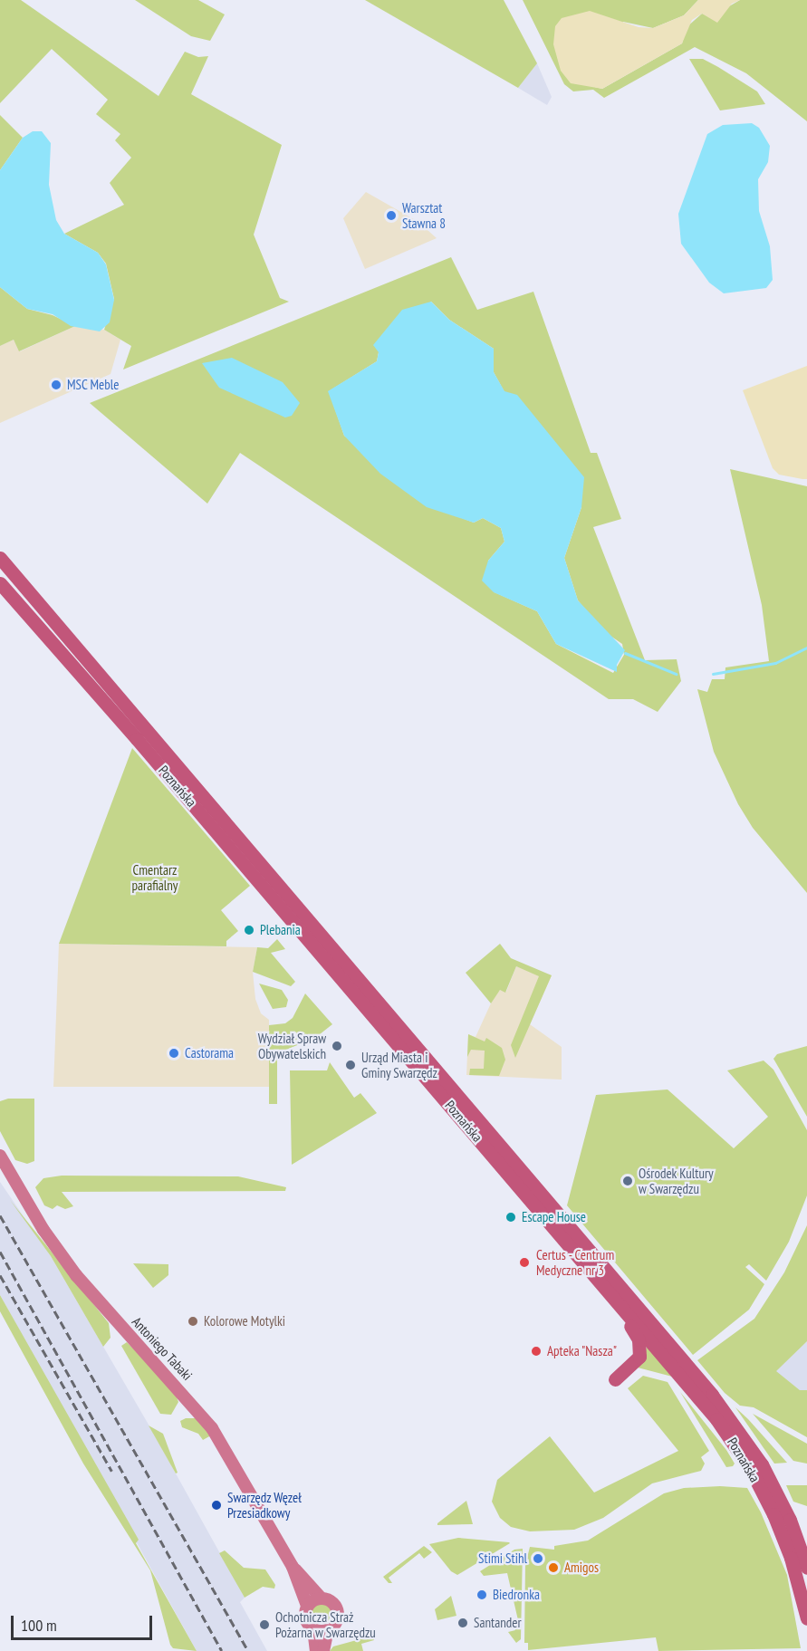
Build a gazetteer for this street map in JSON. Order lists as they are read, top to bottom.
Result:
{
  "streets": {
    "main road": ["Poznańska"],
    "street": ["Antoniego Tabaki"]
  },
  "parks": ["Cmentarz parafialny"],
  "places": [
    "Warsztat Stawna 8",
    "MSC Meble",
    "Plebania",
    "Wydział Spraw Obywatelskich",
    "Castorama",
    "Urząd Miasta i Gminy Swarzędz",
    "Ośrodek Kultury w Swarzędzu",
    "Escape House",
    "Certus - Centrum Medyczne nr 3",
    "Kolorowe Motylki",
    "Apteka \"Nasza\"",
    "Swarzędz Węzeł Przesiadkowy",
    "Stimi Stihl",
    "Amigos",
    "Biedronka",
    "Santander",
    "Ochotnicza Straż Pożarna w Swarzędzu"
  ],
  "scale_bar": "100 m"
}
